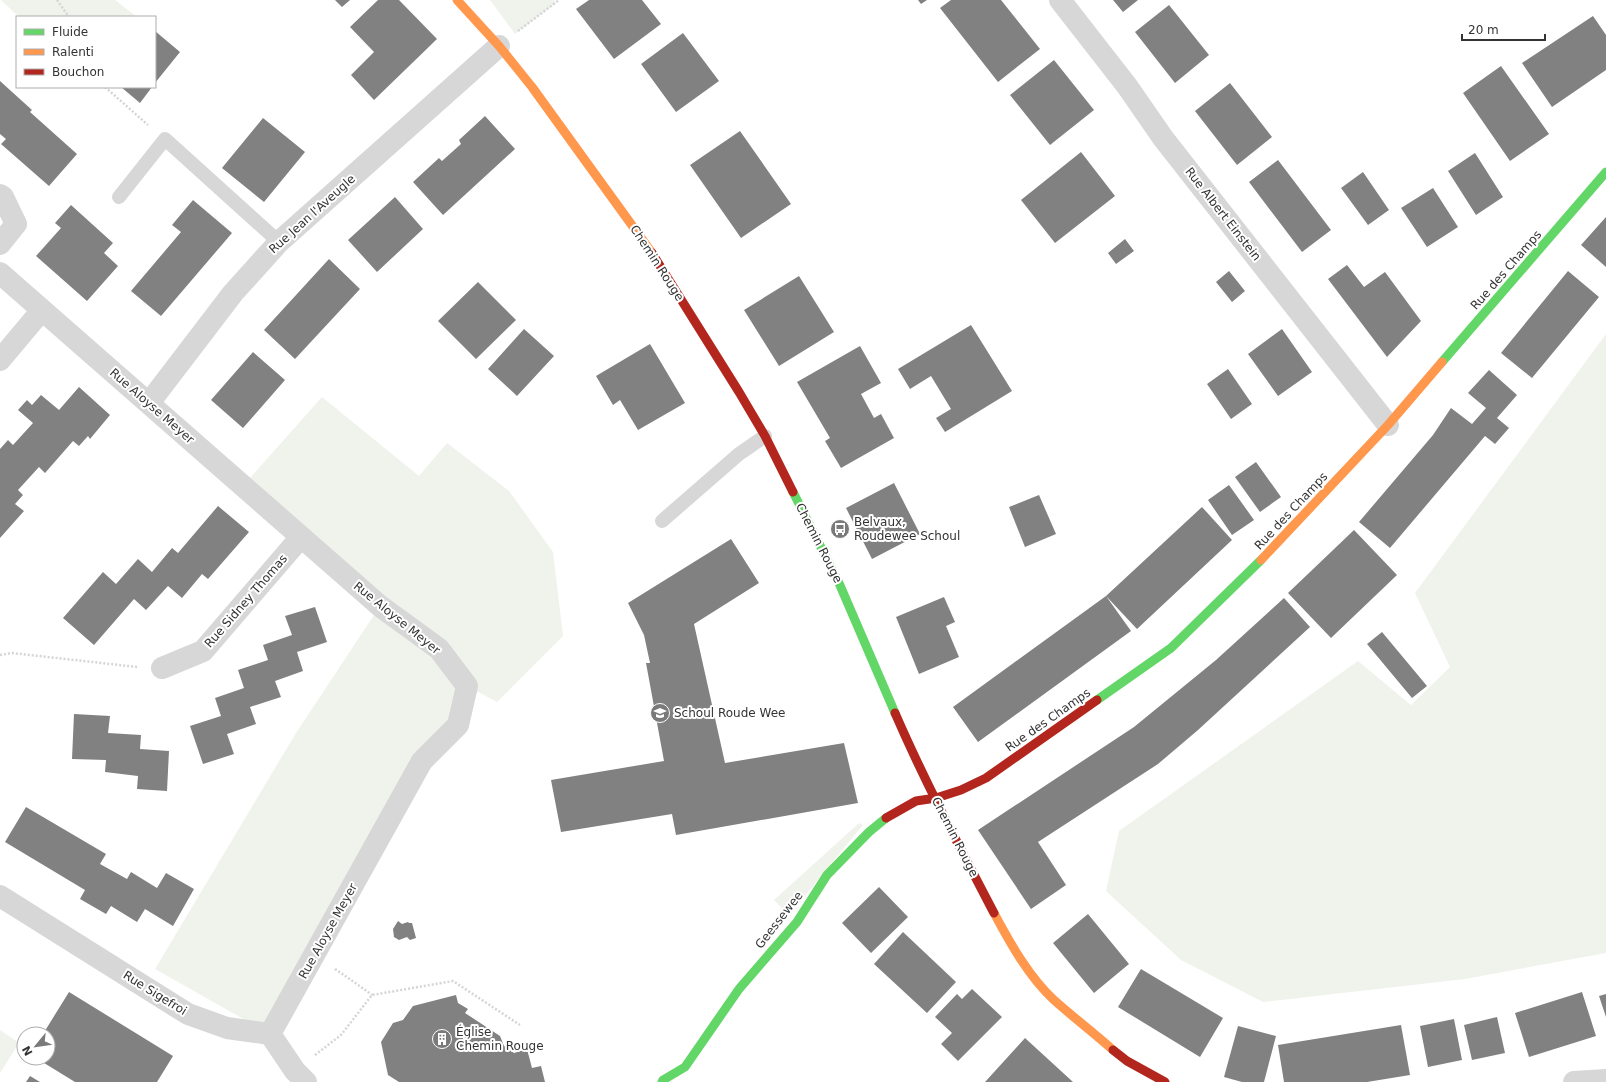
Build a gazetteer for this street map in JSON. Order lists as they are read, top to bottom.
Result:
{
  "streets": {
    "street": [
      "Rue Jean l'Aveugle",
      "Rue Albert Einstein",
      "Chemin Rouge",
      "Rue des Champs",
      "Rue Aloyse Meyer",
      "Rue Sidney Thomas",
      "Geessewee",
      "Rue Sigefroi"
    ]
  },
  "crossings": [
    ["Rue Jean l'Aveugle", "Chemin Rouge"],
    ["Rue Jean l'Aveugle", "Rue Aloyse Meyer"],
    ["Rue Albert Einstein", "Rue des Champs"],
    ["Chemin Rouge", "Rue des Champs"],
    ["Chemin Rouge", "Geessewee"],
    ["Rue des Champs", "Geessewee"],
    ["Rue Aloyse Meyer", "Rue Sidney Thomas"],
    ["Rue Aloyse Meyer", "Rue Sigefroi"]
  ],
  "places": {
    "bus stop": ["Belvaux, Roudewee Schoul"],
    "school or university": ["Schoul Roude Wee"],
    "building": ["Église Chemin Rouge"]
  },
  "legend": ["Fluide", "Ralenti", "Bouchon"],
  "scale_bar": "20 m",
  "north": "bottom left"
}
